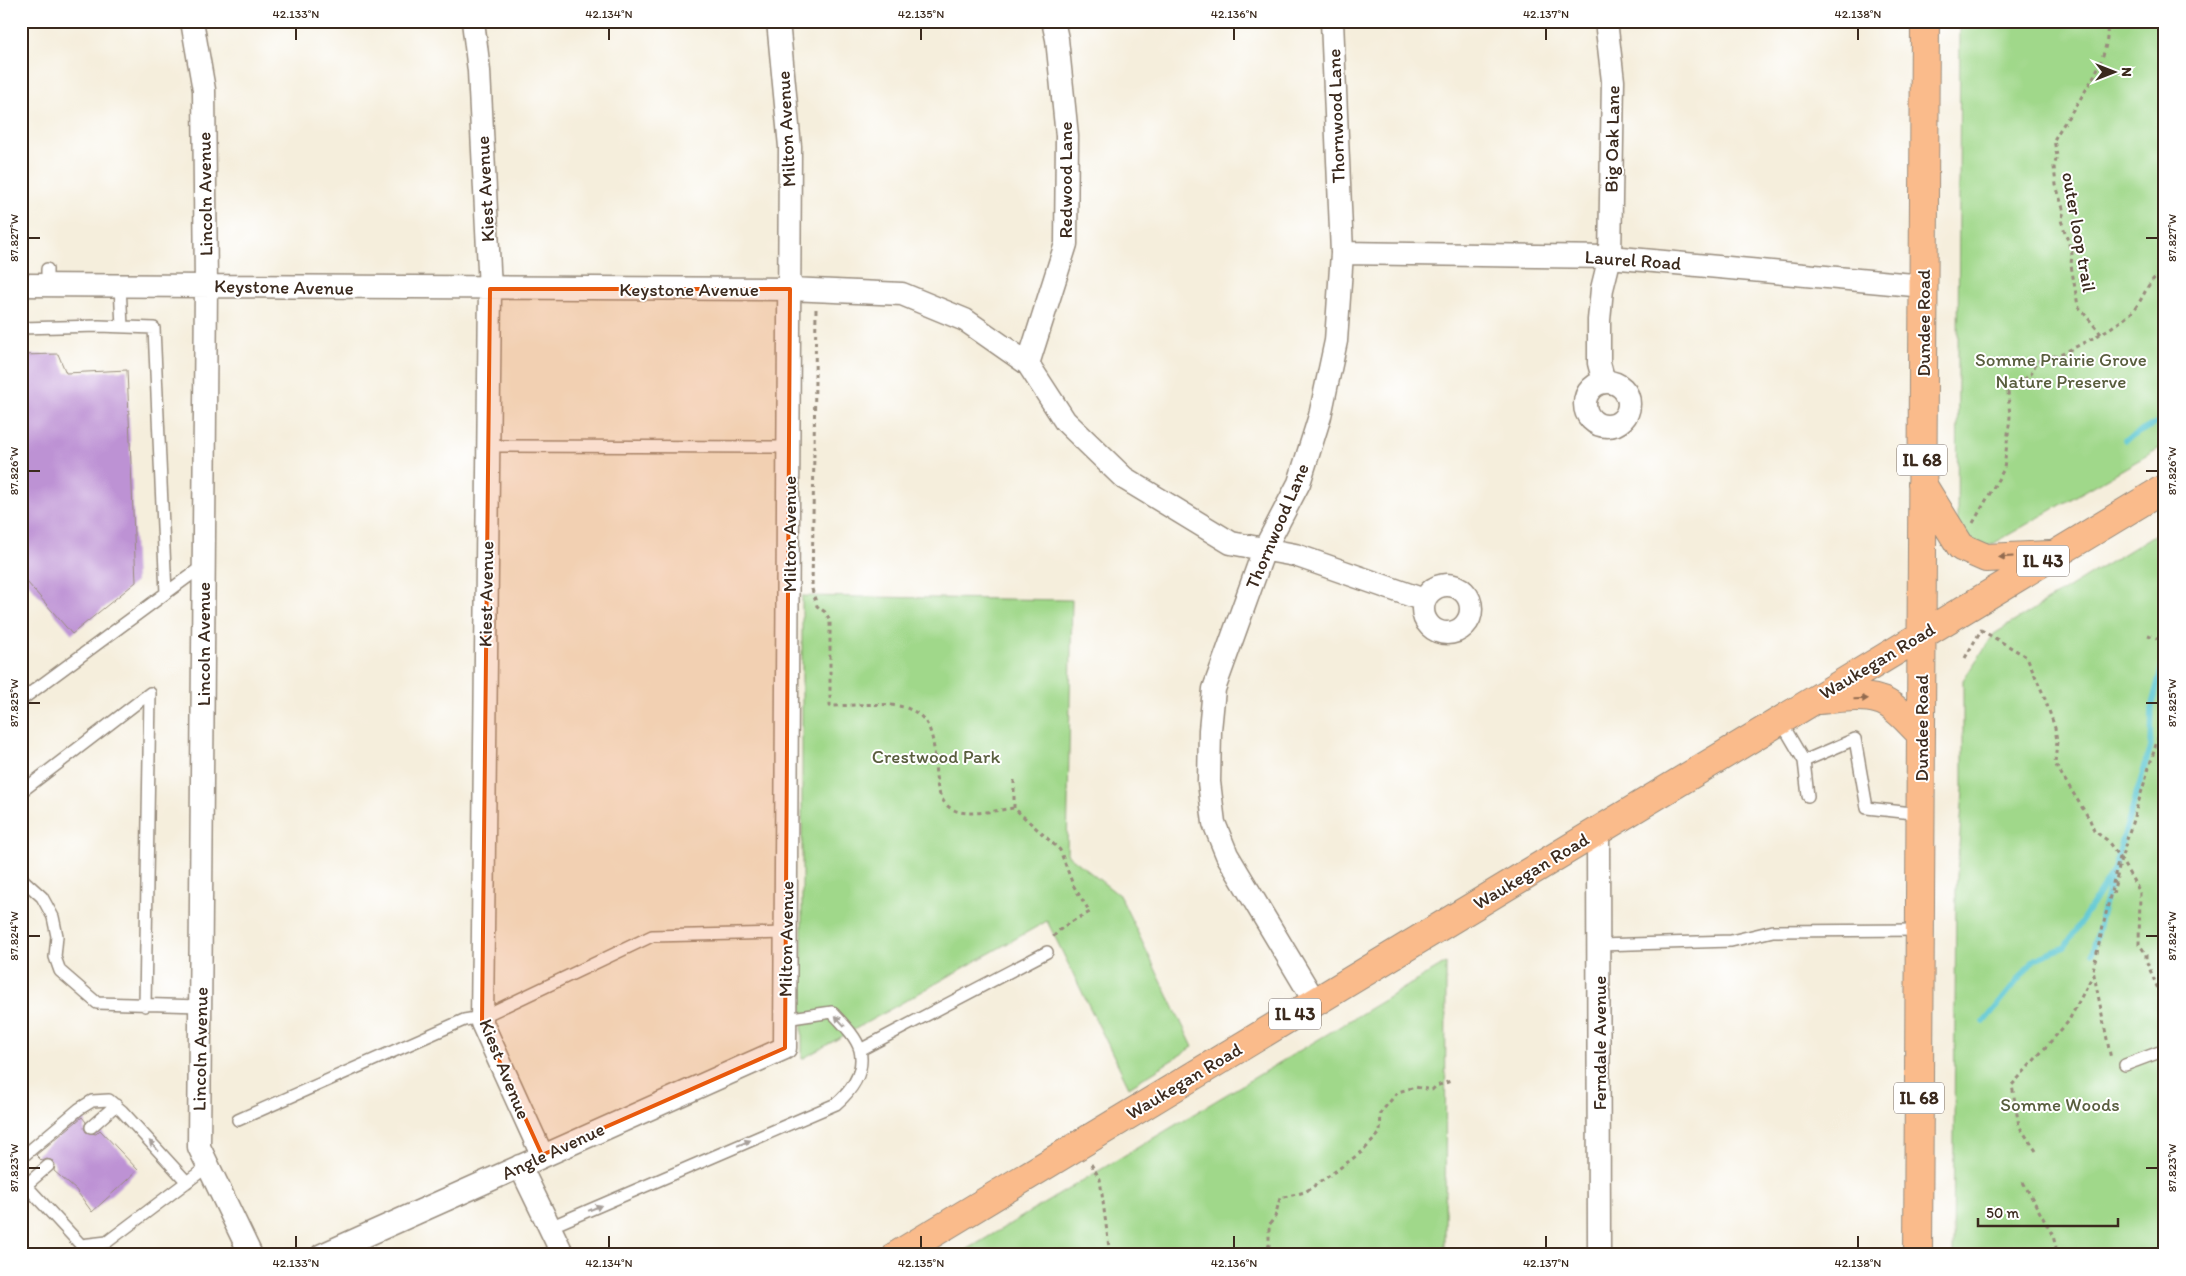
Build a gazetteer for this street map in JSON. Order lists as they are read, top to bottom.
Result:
{
  "streets": {
    "main road": [
      "Dundee Road",
      "IL 68",
      "IL 43",
      "Waukegan Road"
    ],
    "street": [
      "Thornwood Lane",
      "Milton Avenue",
      "Big Oak Lane",
      "Redwood Lane",
      "Kiest Avenue",
      "Lincoln Avenue",
      "Laurel Road",
      "Keystone Avenue",
      "Ferndale Avenue",
      "Angle Avenue"
    ],
    "path": ["outer loop trail"]
  },
  "crossings": [
    ["Thornwood Lane", "Laurel Road"],
    ["Thornwood Lane", "Keystone Avenue"],
    ["Thornwood Lane", "Waukegan Road"],
    ["Milton Avenue", "Keystone Avenue"],
    ["Milton Avenue", "Angle Avenue"],
    ["Big Oak Lane", "Laurel Road"],
    ["Redwood Lane", "Keystone Avenue"],
    ["Kiest Avenue", "Keystone Avenue"],
    ["Kiest Avenue", "Angle Avenue"],
    ["Lincoln Avenue", "Keystone Avenue"],
    ["Laurel Road", "Dundee Road"],
    ["Dundee Road", "Waukegan Road"],
    ["Waukegan Road", "Ferndale Avenue"]
  ],
  "parks": ["Somme Prairie Grove Nature Preserve", "Crestwood Park", "Somme Woods"],
  "scale_bar": "50 m",
  "north": "right",
  "coordinates": [
    "42.133°N",
    "42.134°N",
    "42.135°N",
    "42.136°N",
    "42.137°N",
    "42.138°N",
    "87.827°W",
    "87.826°W",
    "87.825°W",
    "87.824°W",
    "87.823°W"
  ]
}
